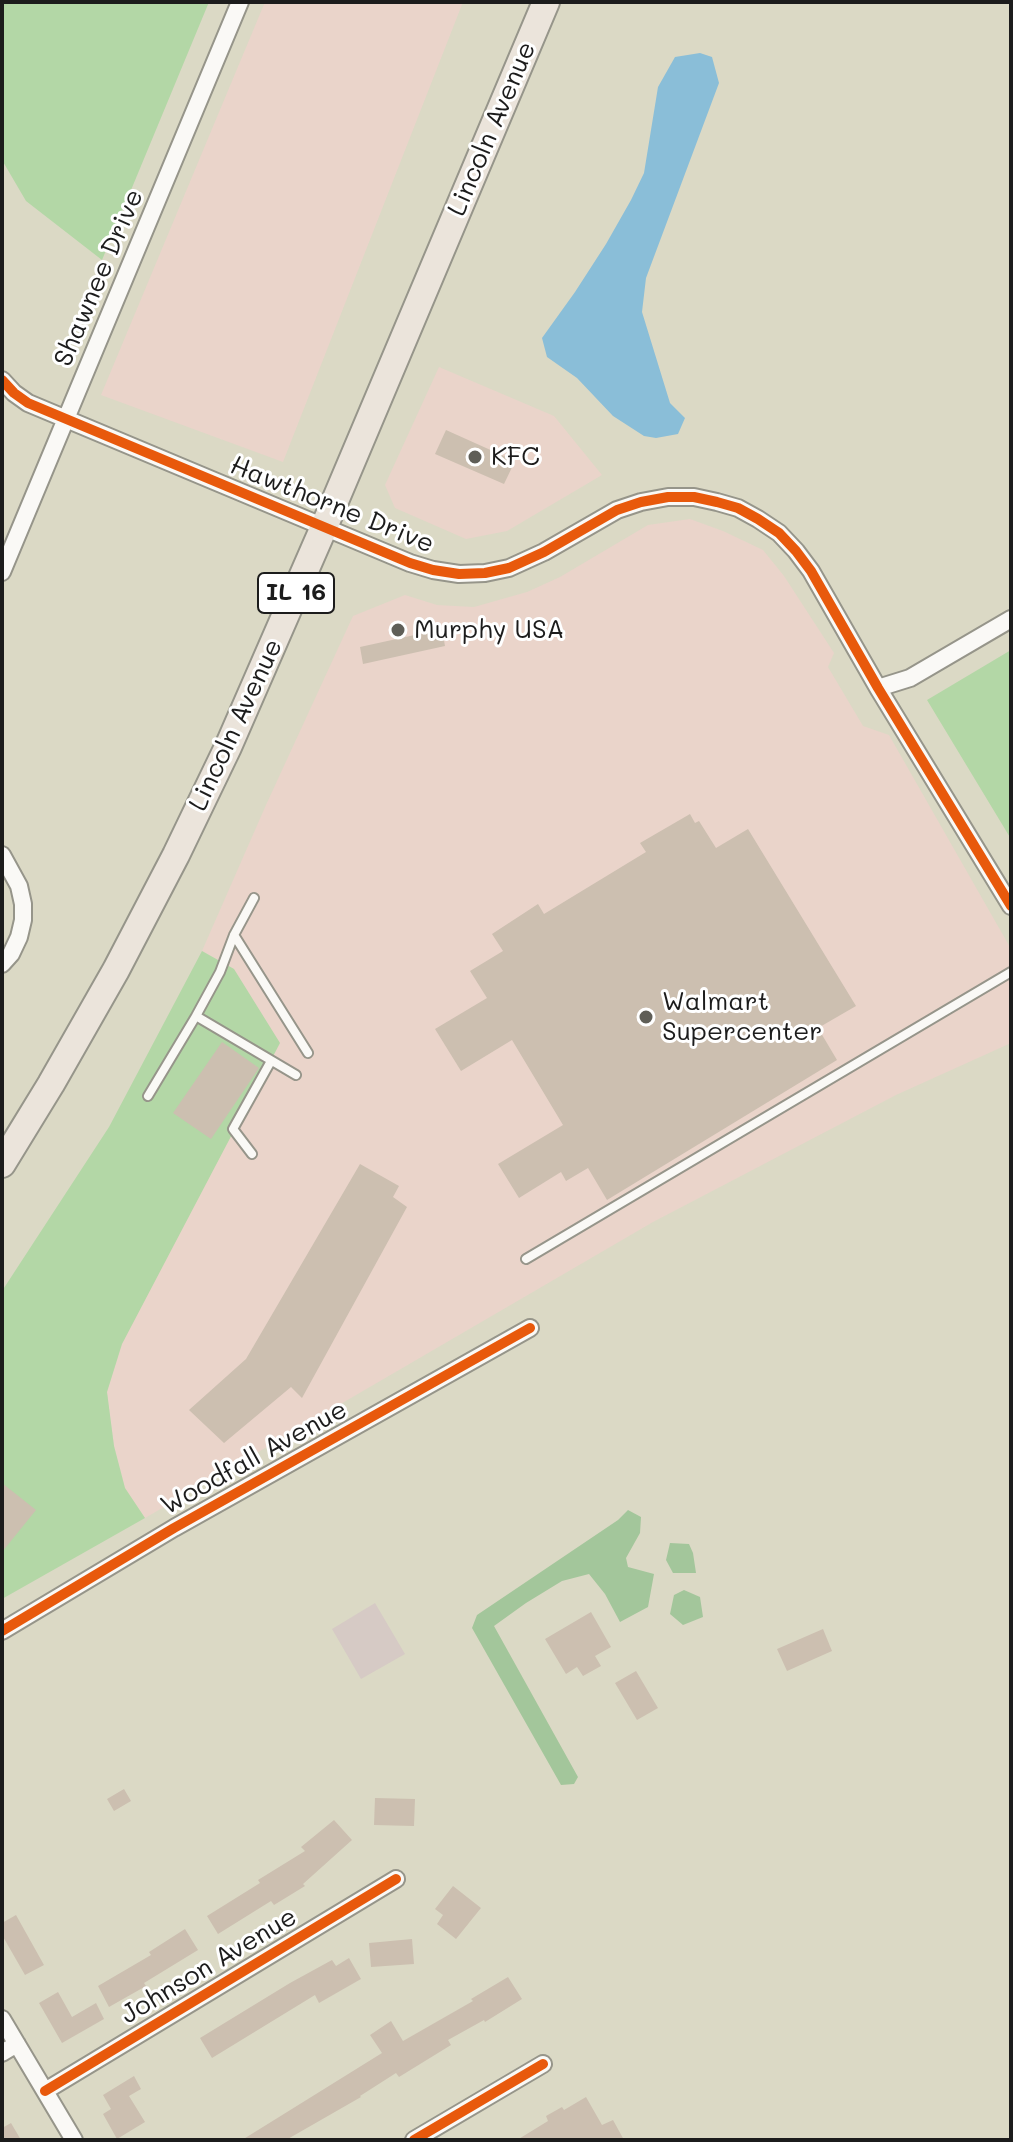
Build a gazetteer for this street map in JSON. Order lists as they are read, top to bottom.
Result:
{
  "streets": {
    "main road": ["Lincoln Avenue", "IL 16"],
    "street": [
      "Shawnee Drive",
      "Hawthorne Drive",
      "Woodfall Avenue",
      "Johnson Avenue"
    ]
  },
  "crossings": [
    ["Lincoln Avenue", "Hawthorne Drive"],
    ["Shawnee Drive", "Hawthorne Drive"]
  ],
  "places": ["KFC", "Murphy USA", "Walmart Supercenter"]
}
